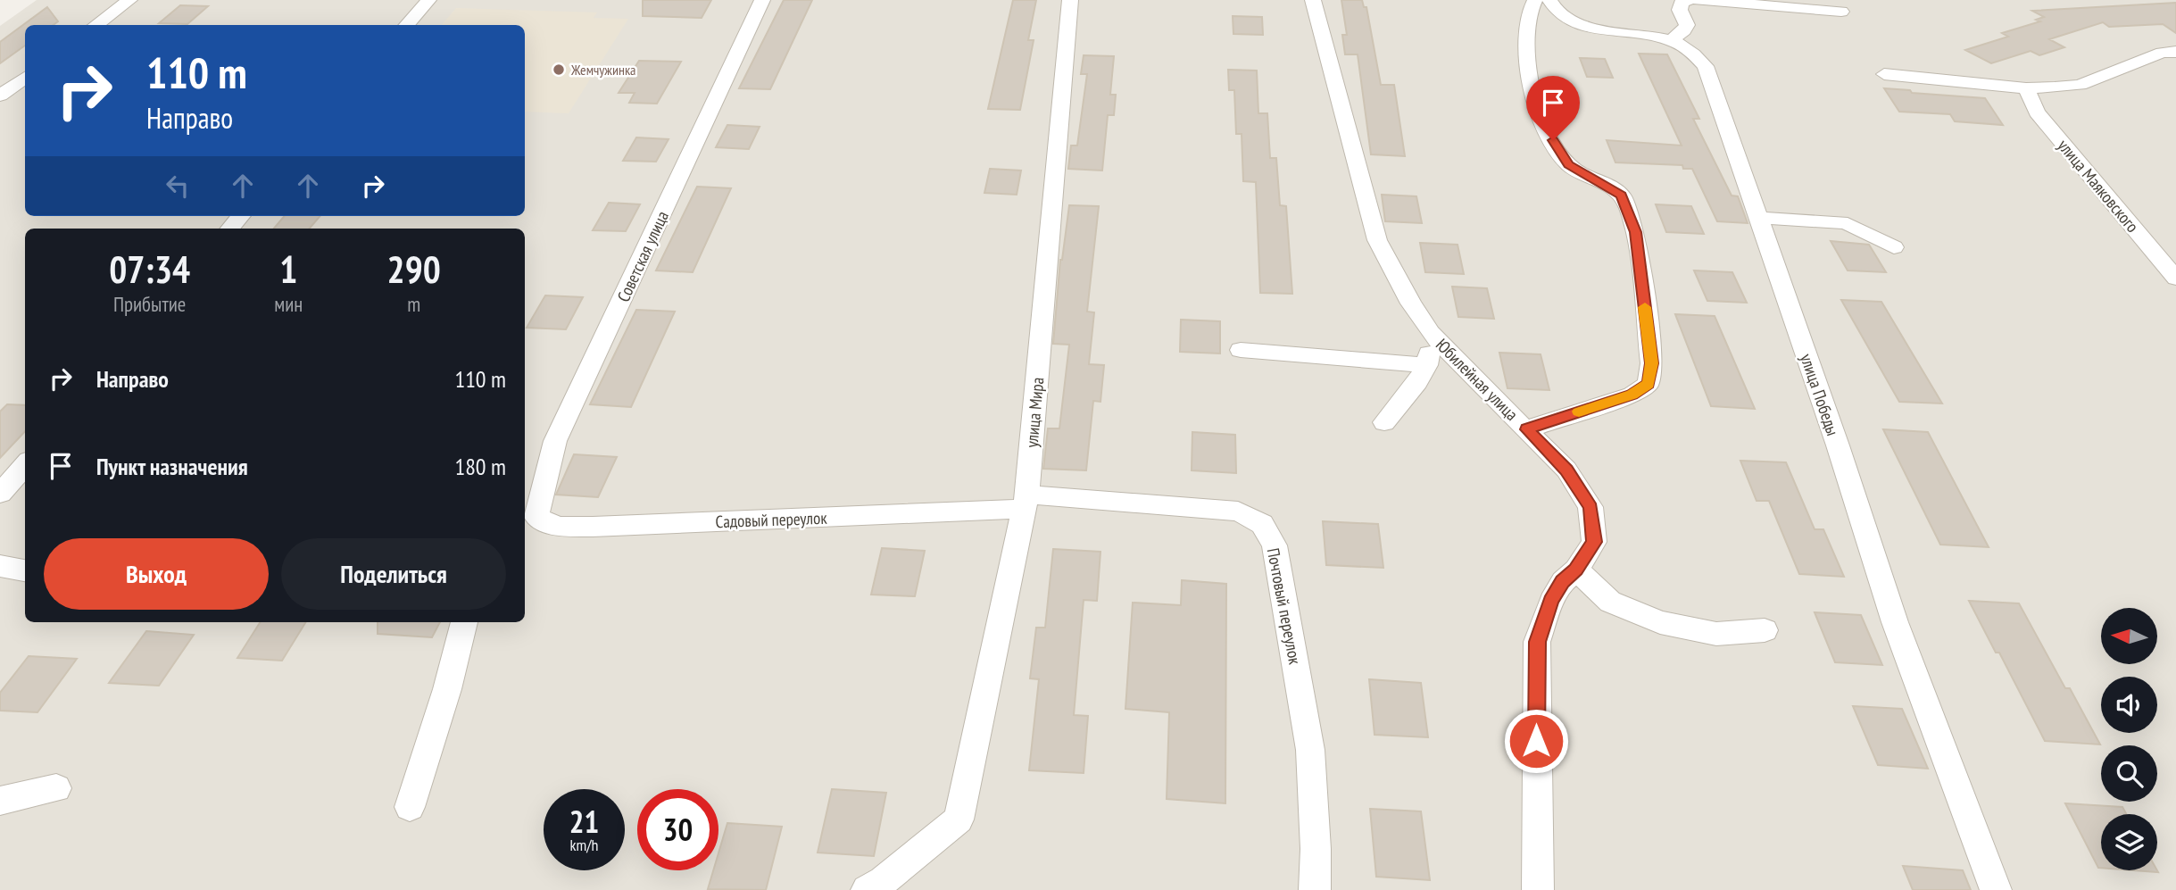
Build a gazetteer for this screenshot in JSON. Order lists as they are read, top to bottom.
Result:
{
  "streets": {
    "street": [
      "улица Маяковского",
      "Советская улица",
      "Юбилейная улица",
      "улица Победы",
      "улица Мира",
      "Садовый переулок",
      "Почтовый переулок"
    ]
  },
  "crossings": [
    ["Советская улица", "Садовый переулок"],
    ["улица Мира", "Садовый переулок"],
    ["улица Мира", "Почтовый переулок"],
    ["Садовый переулок", "Почтовый переулок"]
  ],
  "places": ["Жемчужинка"],
  "north": "left",
  "page": {
    "turn": ["110 m", "Направо"],
    "eta": [
      "07:34",
      "Прибытие",
      "1",
      "мин",
      "290",
      "m"
    ],
    "list": [
      {
        "name": "Направо",
        "value": "110 m"
      },
      {
        "name": "Пункт назначения",
        "value": "180 m"
      }
    ],
    "buttons": ["Выход", "Поделиться"],
    "speed": "21 km/h",
    "limit": "30"
  }
}
